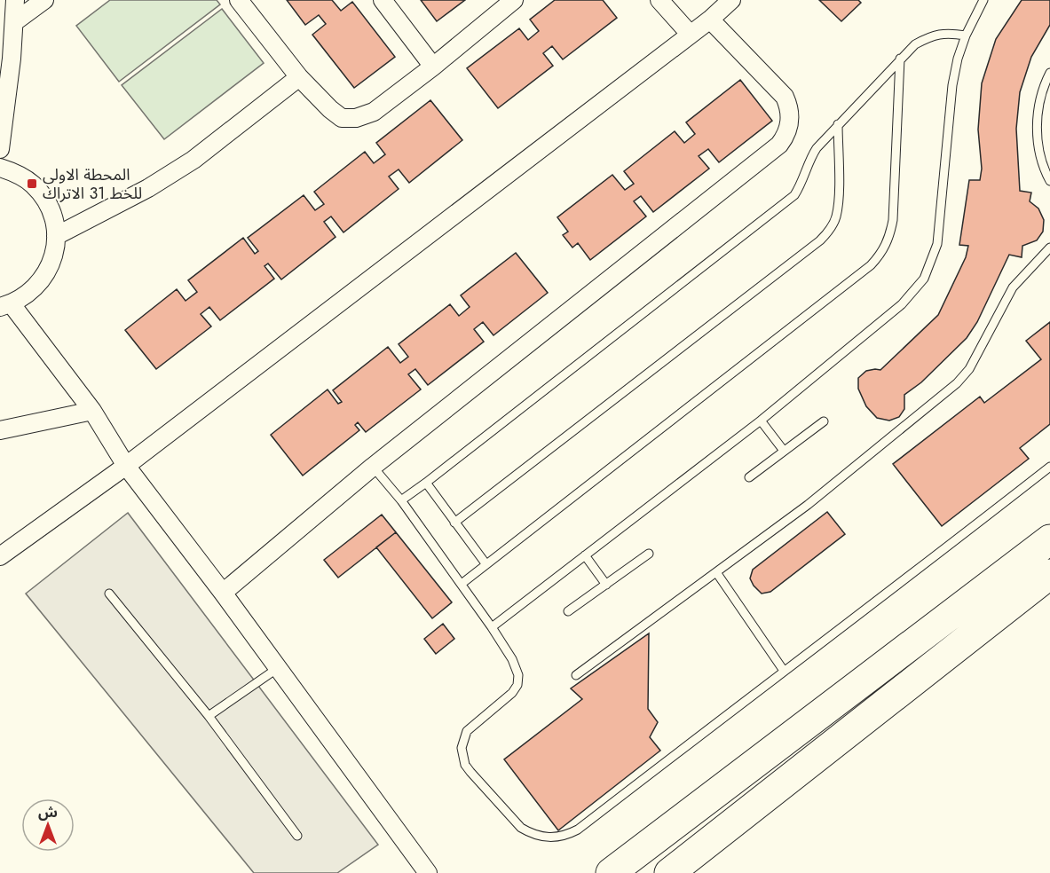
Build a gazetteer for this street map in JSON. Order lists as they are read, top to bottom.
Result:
{
  "places": {
    "transit": ["المحطة الاولى للخط 31 الاتراك"]
  },
  "north": "top"
}
